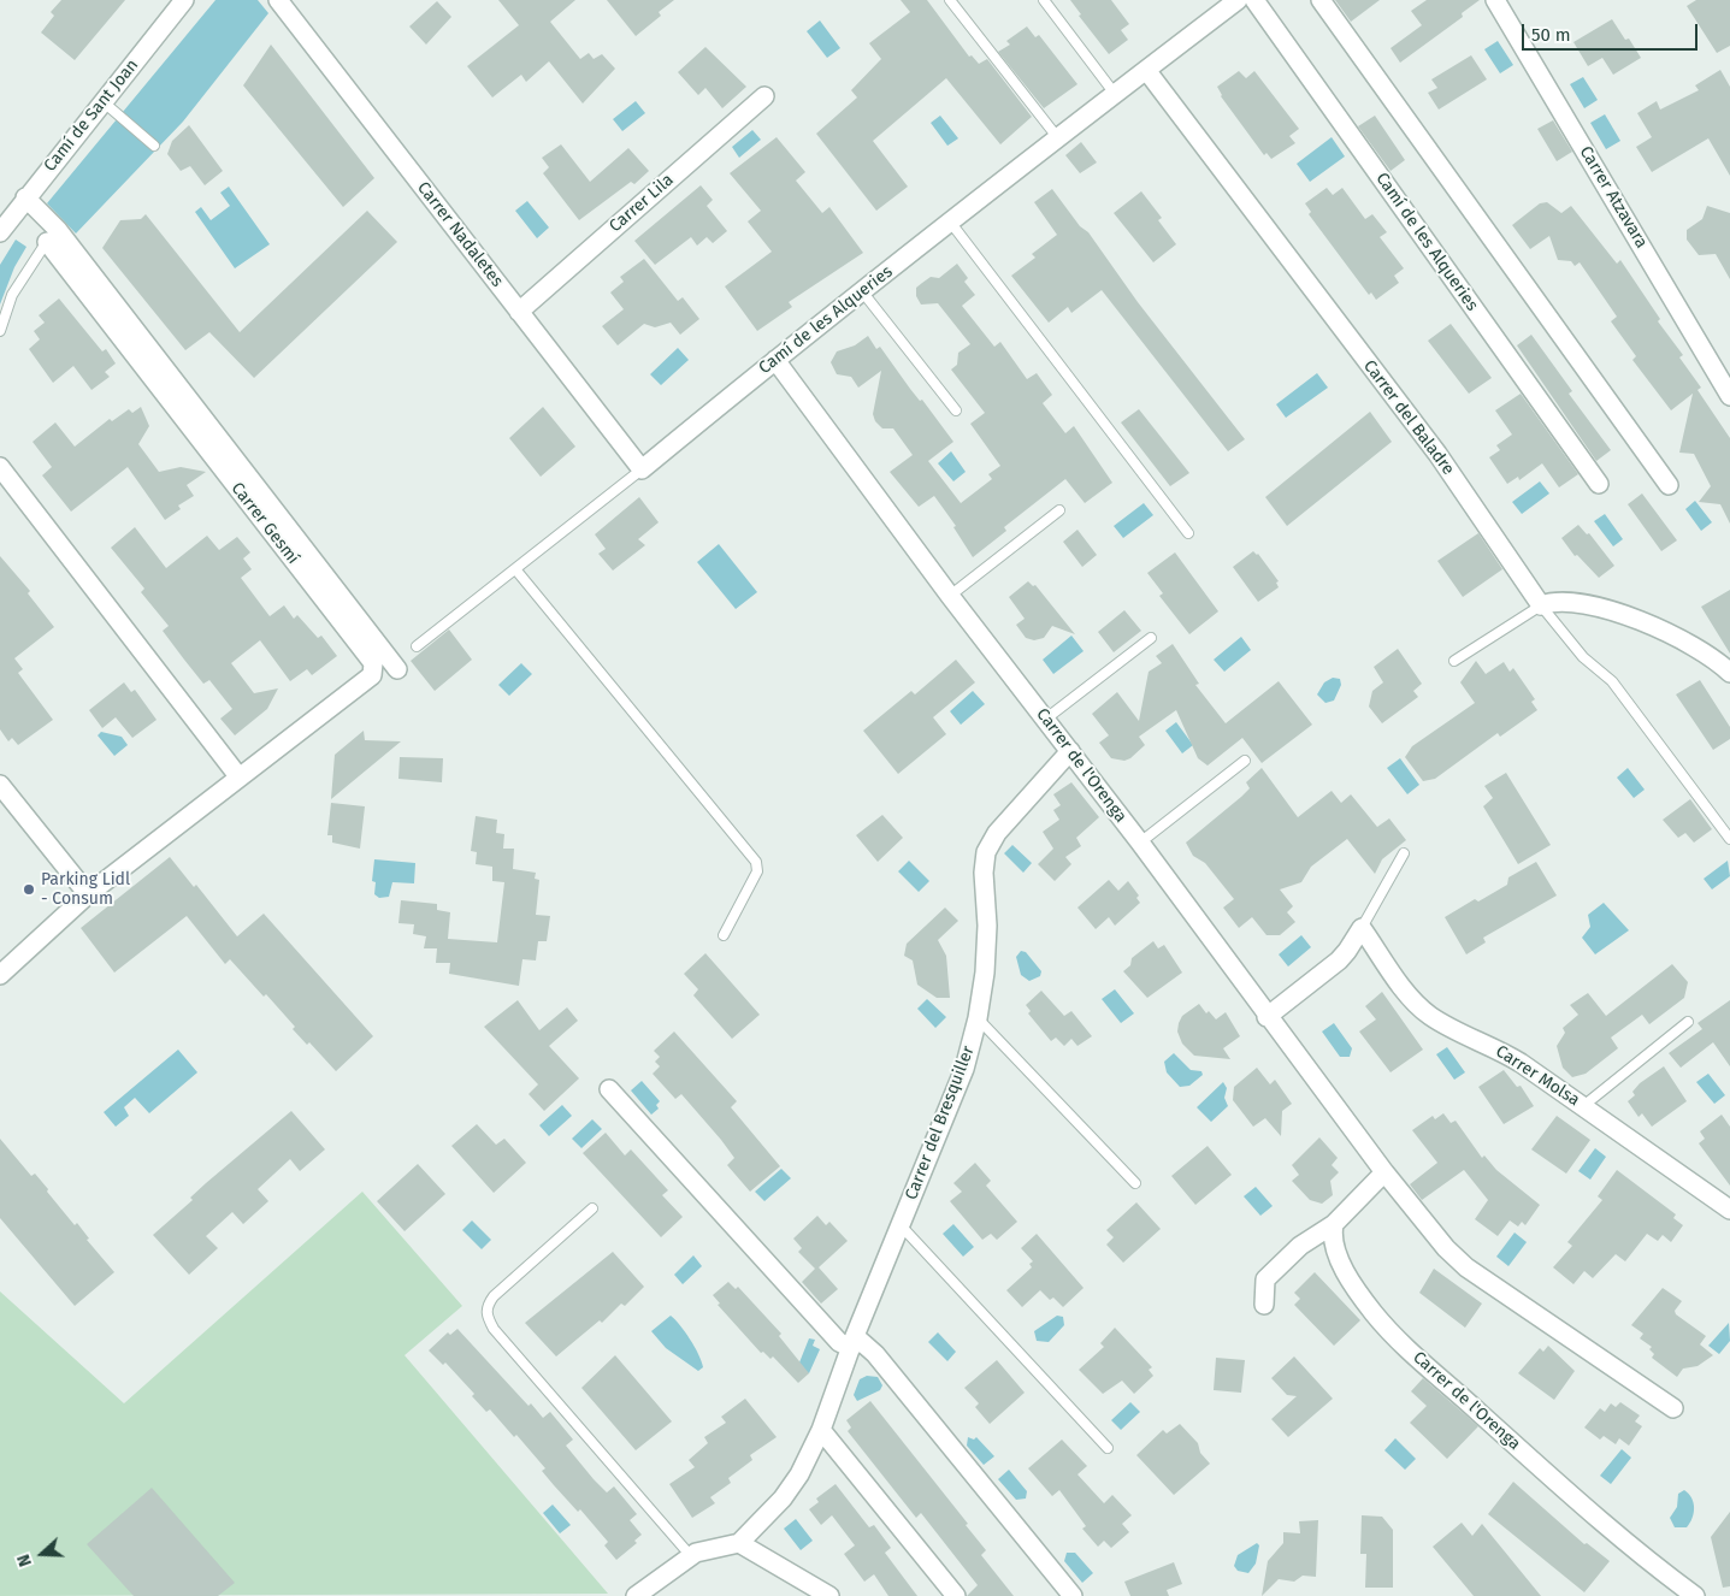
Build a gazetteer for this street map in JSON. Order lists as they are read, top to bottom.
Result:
{
  "streets": {
    "street": [
      "Camí de Sant Joan",
      "Carrer Atzavara",
      "Carrer Lila",
      "Carrer Nadaletes",
      "Camí de les Alqueries",
      "Carrer del Baladre",
      "Carrer Gesmí",
      "Carrer de l'Orenga",
      "Carrer Molsa",
      "Carrer del Bresquiller"
    ]
  },
  "crossings": [
    ["Camí de Sant Joan", "Carrer Gesmí"],
    ["Carrer Lila", "Carrer Nadaletes"],
    ["Carrer Nadaletes", "Camí de les Alqueries"],
    ["Camí de les Alqueries", "Carrer del Baladre"],
    ["Camí de les Alqueries", "Carrer de l'Orenga"],
    ["Carrer de l'Orenga", "Carrer del Bresquiller"]
  ],
  "places": ["Parking Lidl - Consum"],
  "scale_bar": "50 m",
  "north": "left"
}
